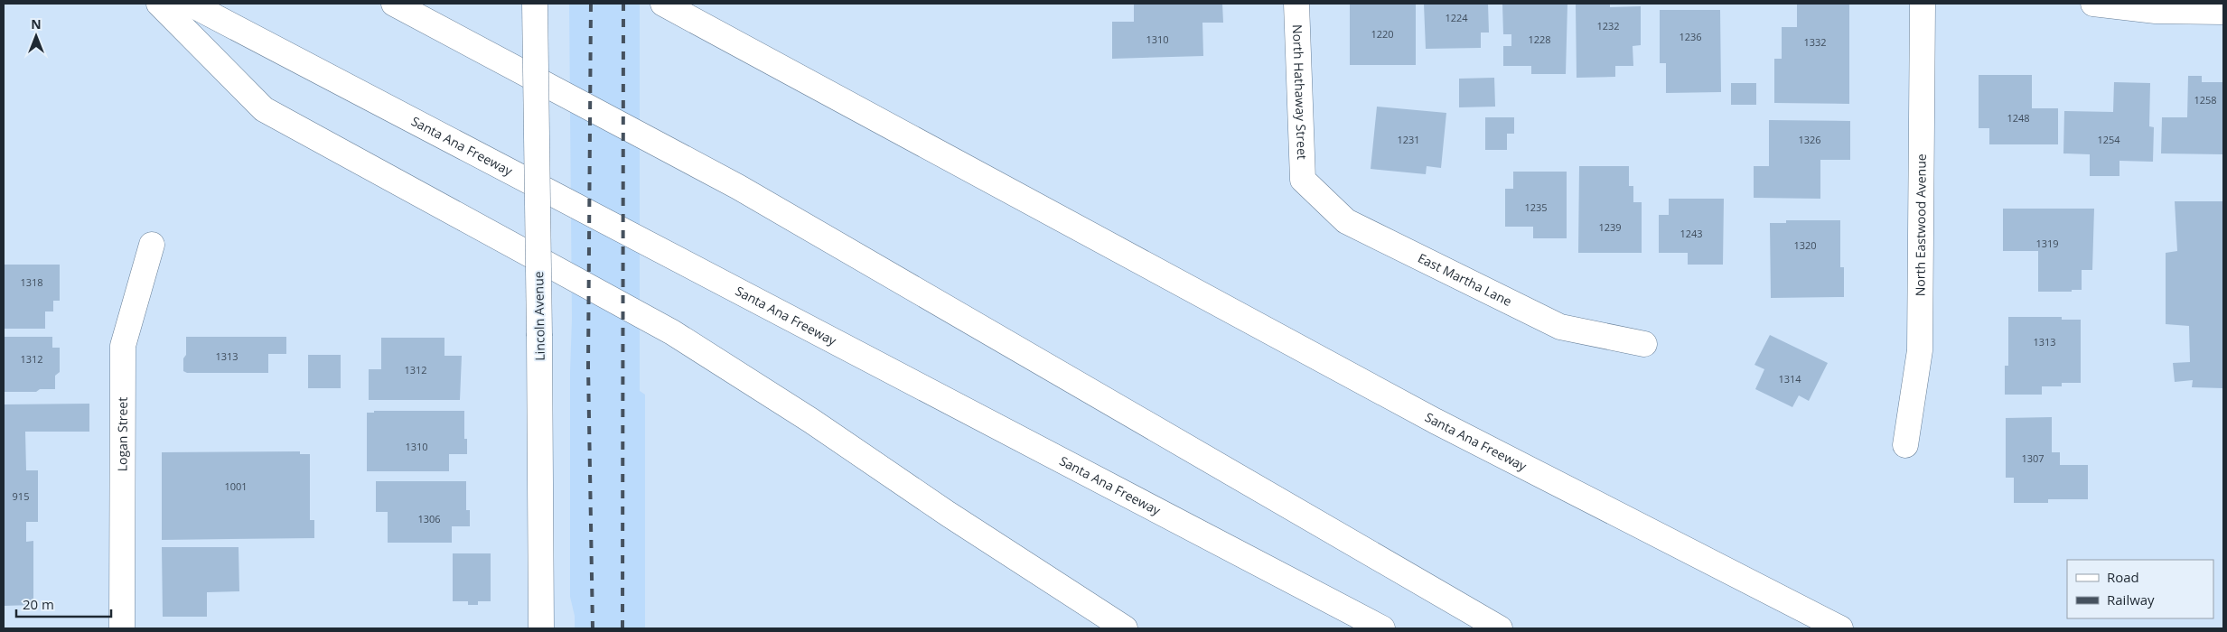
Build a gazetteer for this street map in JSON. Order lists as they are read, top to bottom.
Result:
{
  "streets": {
    "main road": [
      "North Hathaway Street",
      "Santa Ana Freeway",
      "North Eastwood Avenue",
      "East Martha Lane",
      "Lincoln Avenue",
      "Logan Street"
    ]
  },
  "crossings": [
    ["North Hathaway Street", "East Martha Lane"]
  ],
  "house_numbers": [
    "1224",
    "1232",
    "1220",
    "1236",
    "1310",
    "1228",
    "1332",
    "1258",
    "1248",
    "1231",
    "1326",
    "1254",
    "1235",
    "1239",
    "1243",
    "1319",
    "1320",
    "1318",
    "1313",
    "1313",
    "1312",
    "1312",
    "1314",
    "1310",
    "1307",
    "1001",
    "915",
    "1306"
  ],
  "legend": ["Road", "Railway"],
  "scale_bar": "20 m",
  "north": "top"
}
